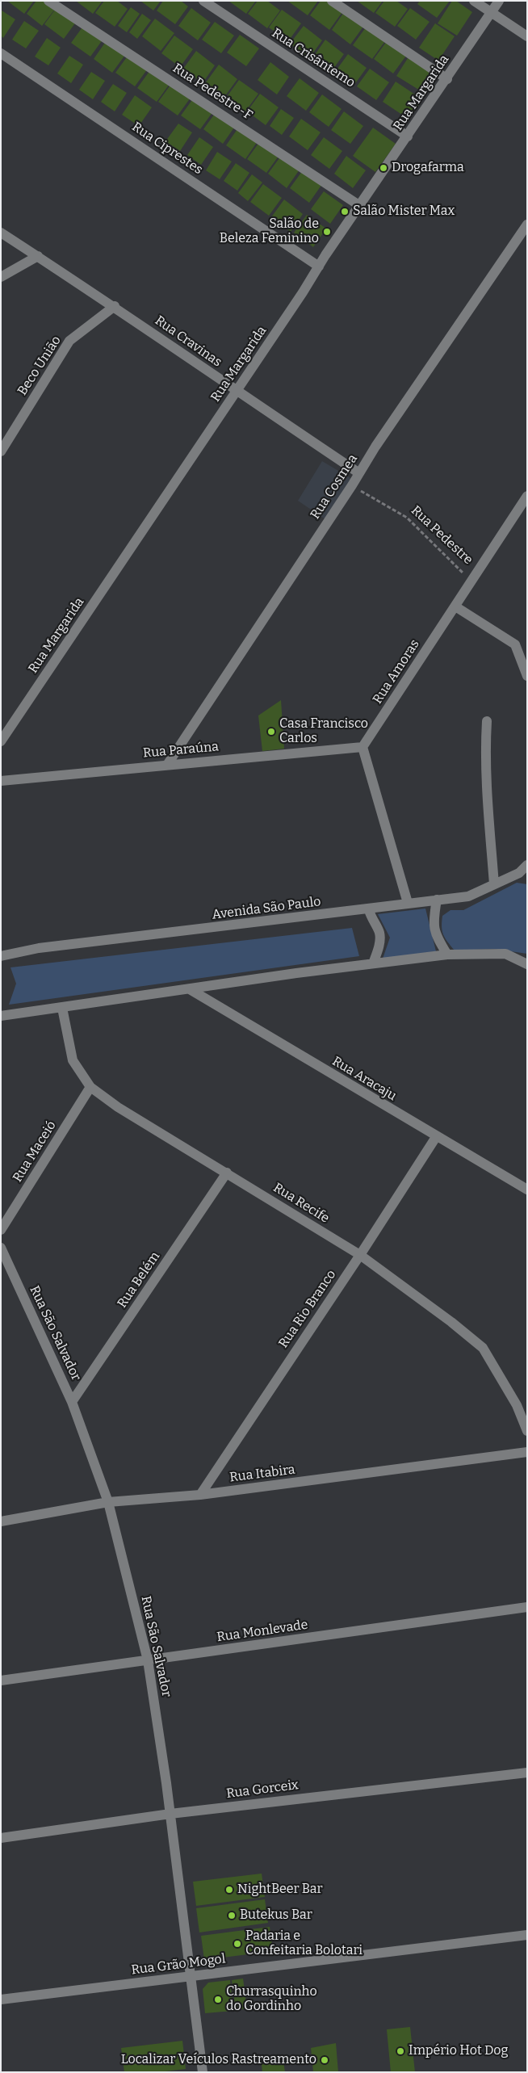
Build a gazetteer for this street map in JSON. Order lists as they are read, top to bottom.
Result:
{
  "streets": {
    "street": [
      "Rua Crisântemo",
      "Rua Pedestre-F",
      "Rua Margarida",
      "Rua Ciprestes",
      "Rua Cravinas",
      "Beco União",
      "Rua Cosmea",
      "Rua Amoras",
      "Rua Paraúna",
      "Avenida São Paulo",
      "Rua Aracaju",
      "Rua Maceió",
      "Rua Recife",
      "Rua Belém",
      "Rua Rio Branco",
      "Rua São Salvador",
      "Rua Itabira",
      "Rua Monlevade",
      "Rua Gorceix",
      "Rua Grão Mogol"
    ],
    "path": ["Rua Pedestre"]
  },
  "crossings": [
    ["Rua Crisântemo", "Rua Margarida"],
    ["Rua Pedestre-F", "Rua Margarida"],
    ["Rua Margarida", "Rua Ciprestes"],
    ["Rua Margarida", "Rua Cravinas"],
    ["Rua Cravinas", "Beco União"],
    ["Rua Cravinas", "Rua Cosmea"],
    ["Rua Cosmea", "Rua Pedestre"],
    ["Rua Cosmea", "Rua Paraúna"],
    ["Rua Pedestre", "Rua Amoras"],
    ["Rua Amoras", "Rua Paraúna"],
    ["Rua Aracaju", "Rua Rio Branco"],
    ["Rua Maceió", "Rua Recife"],
    ["Rua Recife", "Rua Belém"],
    ["Rua Recife", "Rua Rio Branco"],
    ["Rua Belém", "Rua São Salvador"],
    ["Rua Rio Branco", "Rua Itabira"],
    ["Rua São Salvador", "Rua Itabira"],
    ["Rua São Salvador", "Rua Monlevade"],
    ["Rua São Salvador", "Rua Gorceix"],
    ["Rua São Salvador", "Rua Grão Mogol"]
  ],
  "places": [
    "Drogafarma",
    "Salão Mister Max",
    "Salão de Beleza Feminino",
    "Casa Francisco Carlos",
    "NightBeer Bar",
    "Butekus Bar",
    "Padaria e Confeitaria Bolotari",
    "Churrasquinho do Gordinho",
    "Império Hot Dog",
    "Localizar Veículos Rastreamento"
  ]
}
